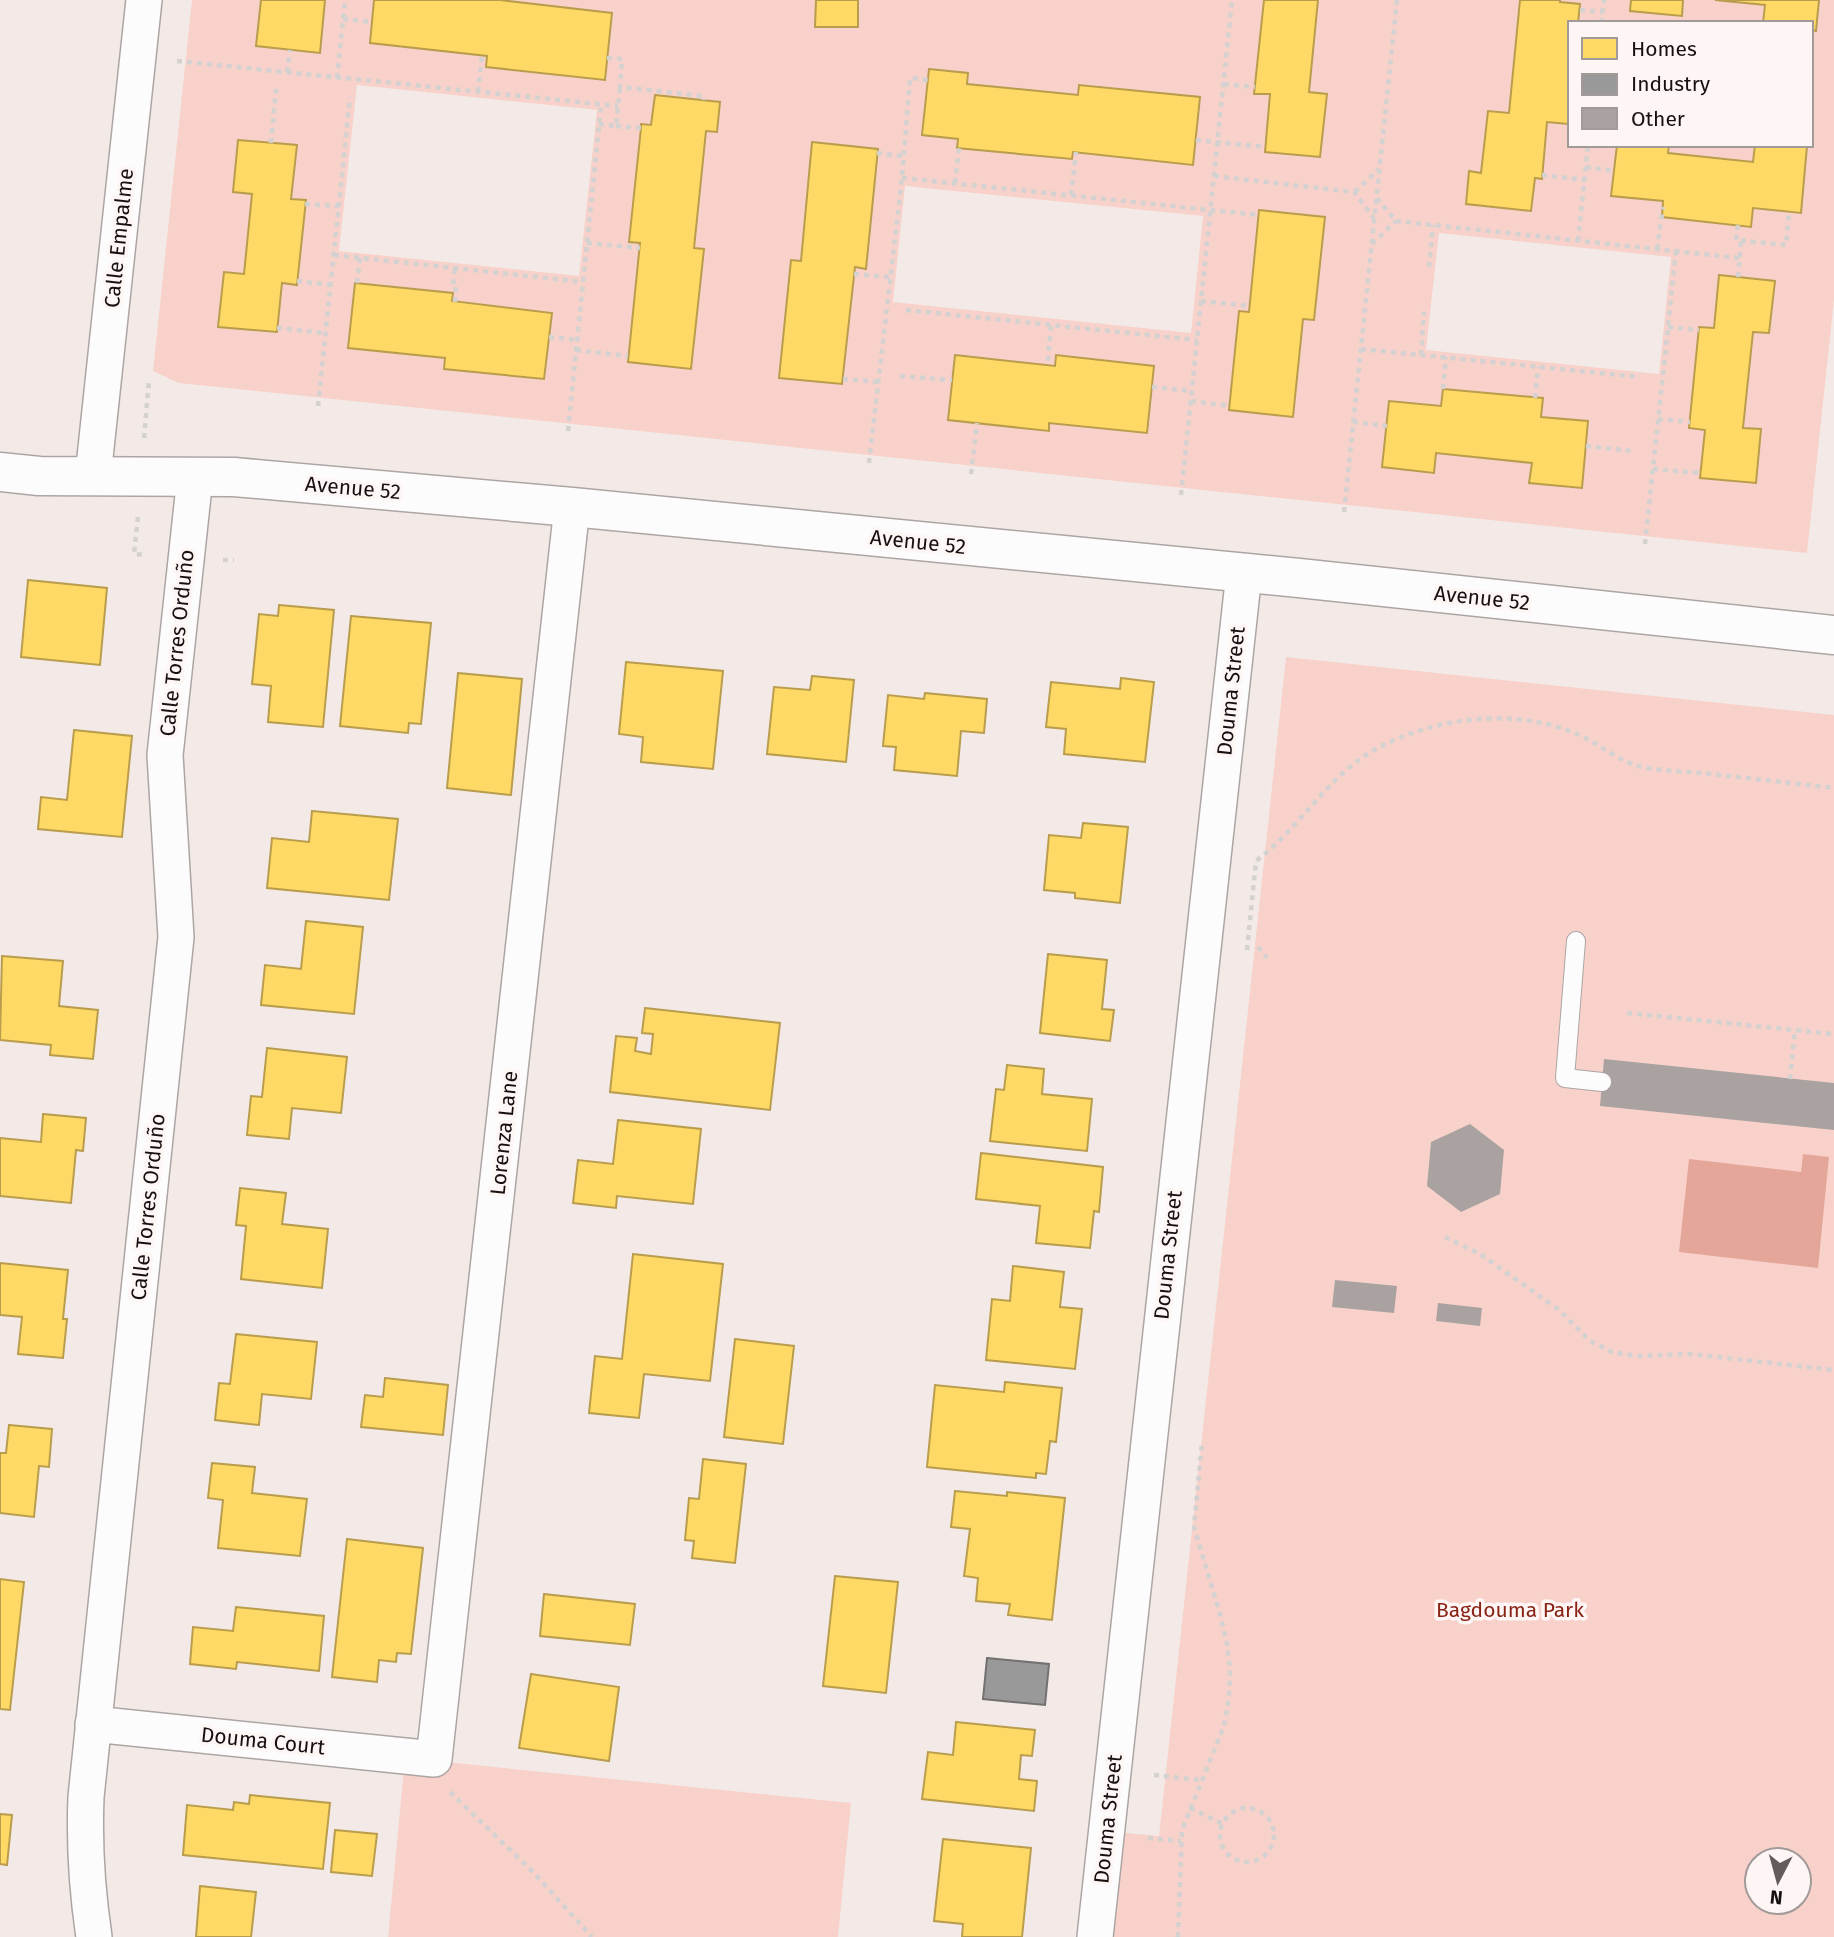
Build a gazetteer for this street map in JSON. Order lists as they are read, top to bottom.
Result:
{
  "streets": {
    "main road": ["Avenue 52"],
    "street": [
      "Calle Empalme",
      "Calle Torres Orduño",
      "Douma Street",
      "Lorenza Lane",
      "Douma Court"
    ]
  },
  "crossings": [
    ["Calle Empalme", "Avenue 52"],
    ["Avenue 52", "Calle Torres Orduño"],
    ["Avenue 52", "Douma Street"],
    ["Avenue 52", "Lorenza Lane"],
    ["Calle Torres Orduño", "Douma Court"],
    ["Lorenza Lane", "Douma Court"]
  ],
  "parks": ["Bagdouma Park"],
  "legend": ["Homes", "Industry", "Other"],
  "north": "bottom"
}
